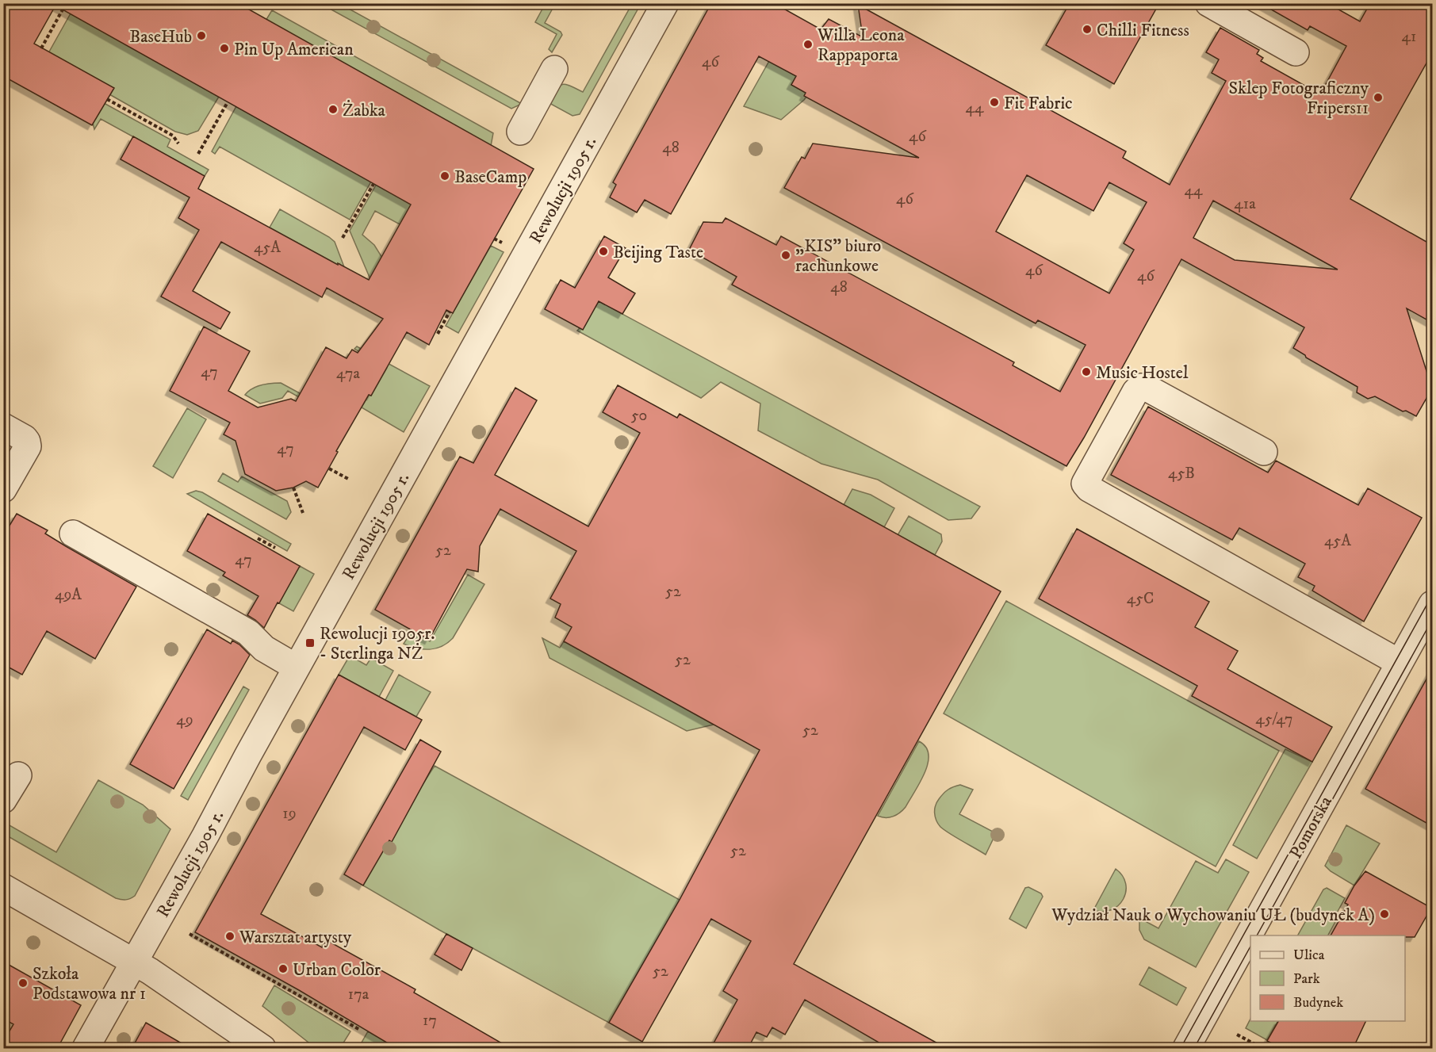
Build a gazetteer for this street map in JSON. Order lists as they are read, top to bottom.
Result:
{
  "streets": {
    "street": ["Rewolucji 1905 r.", "Pomorska"]
  },
  "places": {
    "other": [
      "Chilli Fitness",
      "BaseHub",
      "Willa Leona Rappaporta",
      "Pin Up American",
      "Sklep Fotograficzny Fripers11",
      "Fit Fabric",
      "Żabka",
      "BaseCamp",
      "Beijing Taste",
      "„KIS” biuro rachunkowe",
      "Music Hostel",
      "Wydział Nauk o Wychowaniu UŁ (budynek A)",
      "Warsztat artysty",
      "Urban Color",
      "Szkoła Podstawowa nr 1"
    ],
    "transit": ["Rewolucji 1905r. - Sterlinga NŻ"]
  },
  "house_numbers": [
    "41",
    "46",
    "44",
    "46",
    "48",
    "44",
    "46",
    "41a",
    "45A",
    "46",
    "46",
    "48",
    "47",
    "47a",
    "50",
    "47",
    "45B",
    "45A",
    "52",
    "47",
    "52",
    "49A",
    "45C",
    "52",
    "45/47",
    "49",
    "52",
    "19",
    "52",
    "52",
    "17a",
    "17"
  ],
  "legend": ["Ulica", "Park", "Budynek"]
}
